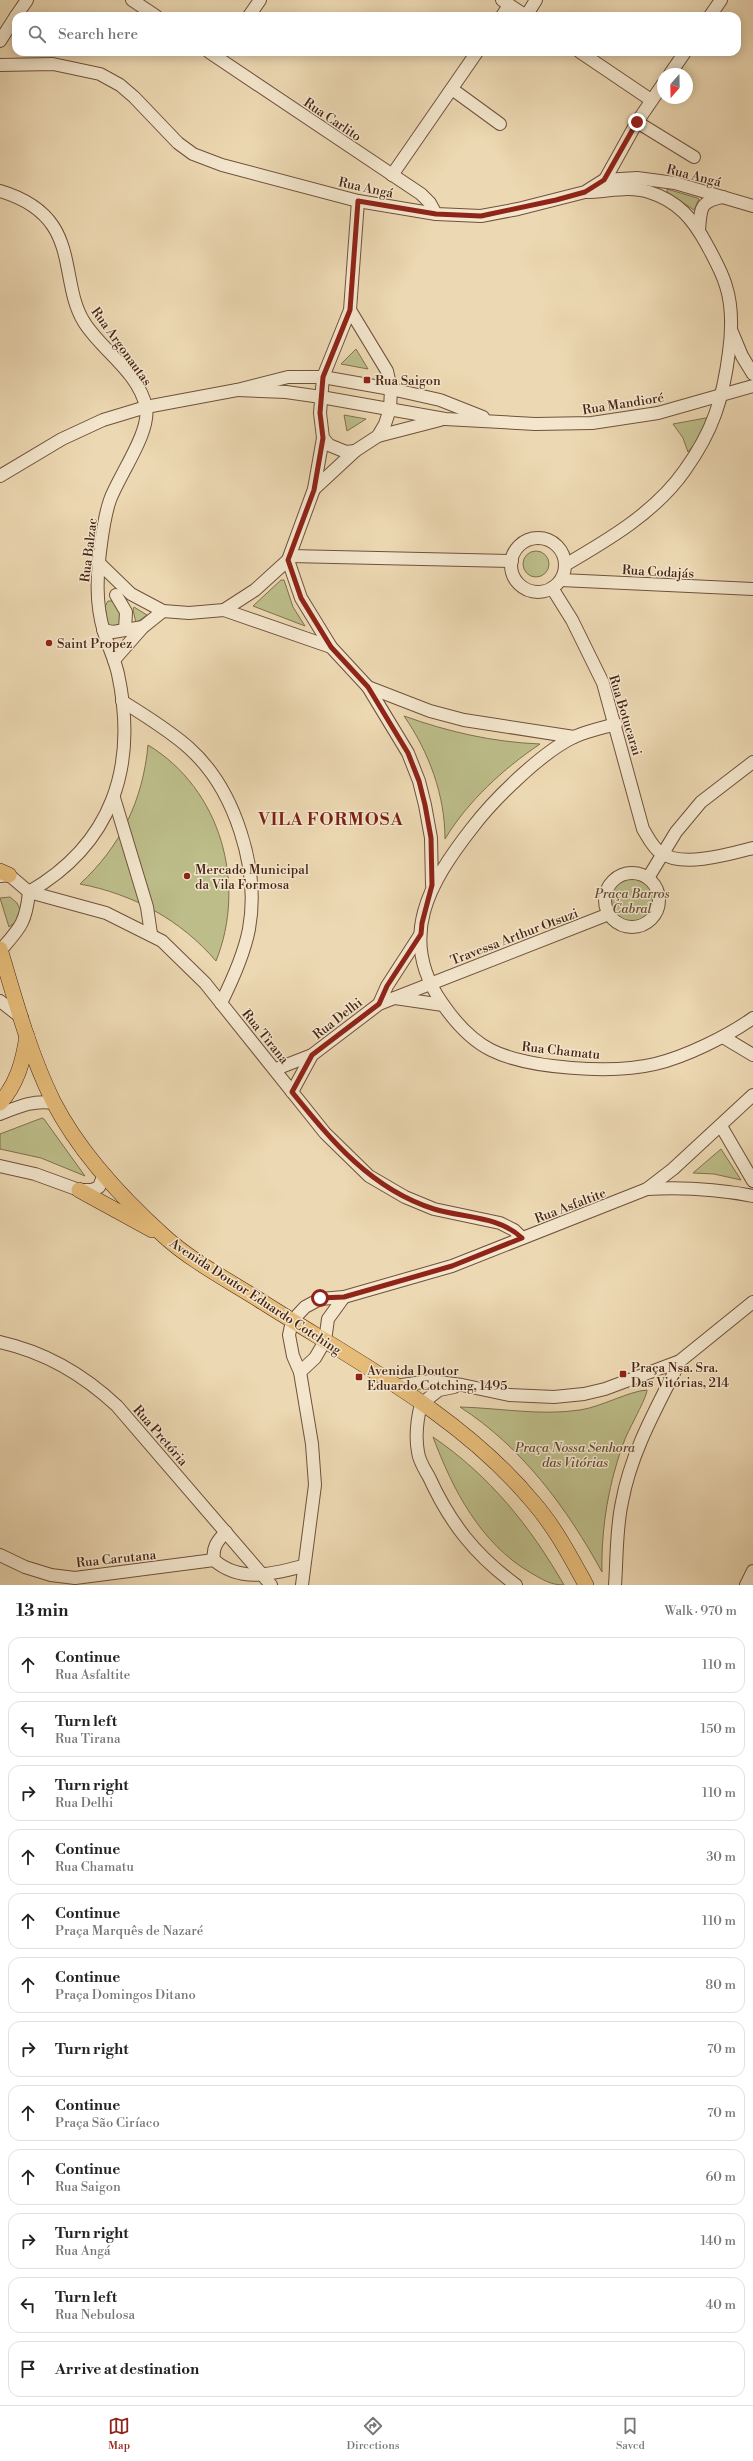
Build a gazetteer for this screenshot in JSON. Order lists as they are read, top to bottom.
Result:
{
  "streets": {
    "main road": ["Avenida Doutor Eduardo Cotching"],
    "street": [
      "Rua Carlito",
      "Rua Angá",
      "Rua Argonautas",
      "Rua Mandioré",
      "Rua Balzac",
      "Rua Codajás",
      "Rua Botucarai",
      "Travessa Arthur Otsuzi",
      "Rua Delhi",
      "Rua Tirana",
      "Rua Chamatu",
      "Rua Asfaltite",
      "Rua Pretória",
      "Rua Carutana"
    ]
  },
  "crossings": [
    ["Rua Carlito", "Rua Angá"],
    ["Rua Argonautas", "Rua Balzac"],
    ["Rua Codajás", "Rua Botucarai"],
    ["Travessa Arthur Otsuzi", "Rua Delhi"],
    ["Travessa Arthur Otsuzi", "Rua Chamatu"],
    ["Rua Delhi", "Rua Tirana"],
    ["Rua Delhi", "Rua Chamatu"],
    ["Rua Tirana", "Rua Asfaltite"],
    ["Rua Asfaltite", "Avenida Doutor Eduardo Cotching"]
  ],
  "districts": ["VILA FORMOSA"],
  "parks": ["Praça Barros Cabral", "Praça Nossa Senhora das Vitórias"],
  "places": {
    "transit": ["Rua Saigon", "Praça Nsa. Sra. Das Vitórias, 214", "Avenida Doutor Eduardo Cotching, 1495"],
    "other": ["Saint Propez", "Mercado Municipal da Vila Formosa"]
  },
  "north": "bottom",
  "page": {
    "search": "Search here",
    "heading": ["13 min", "Walk · 970 m"],
    "list": [
      ["Continue", "Rua Asfaltite", "110 m"],
      ["Turn left", "Rua Tirana", "150 m"],
      ["Turn right", "Rua Delhi", "110 m"],
      ["Continue", "Rua Chamatu", "30 m"],
      ["Continue", "Praça Marquês de Nazaré", "110 m"],
      ["Continue", "Praça Domingos Ditano", "80 m"],
      ["Turn right", "70 m"],
      ["Continue", "Praça São Ciríaco", "70 m"],
      ["Continue", "Rua Saigon", "60 m"],
      ["Turn right", "Rua Angá", "140 m"],
      ["Turn left", "Rua Nebulosa", "40 m"],
      "Arrive at destination"
    ],
    "nav": ["Map", "Directions", "Saved"]
  }
}
